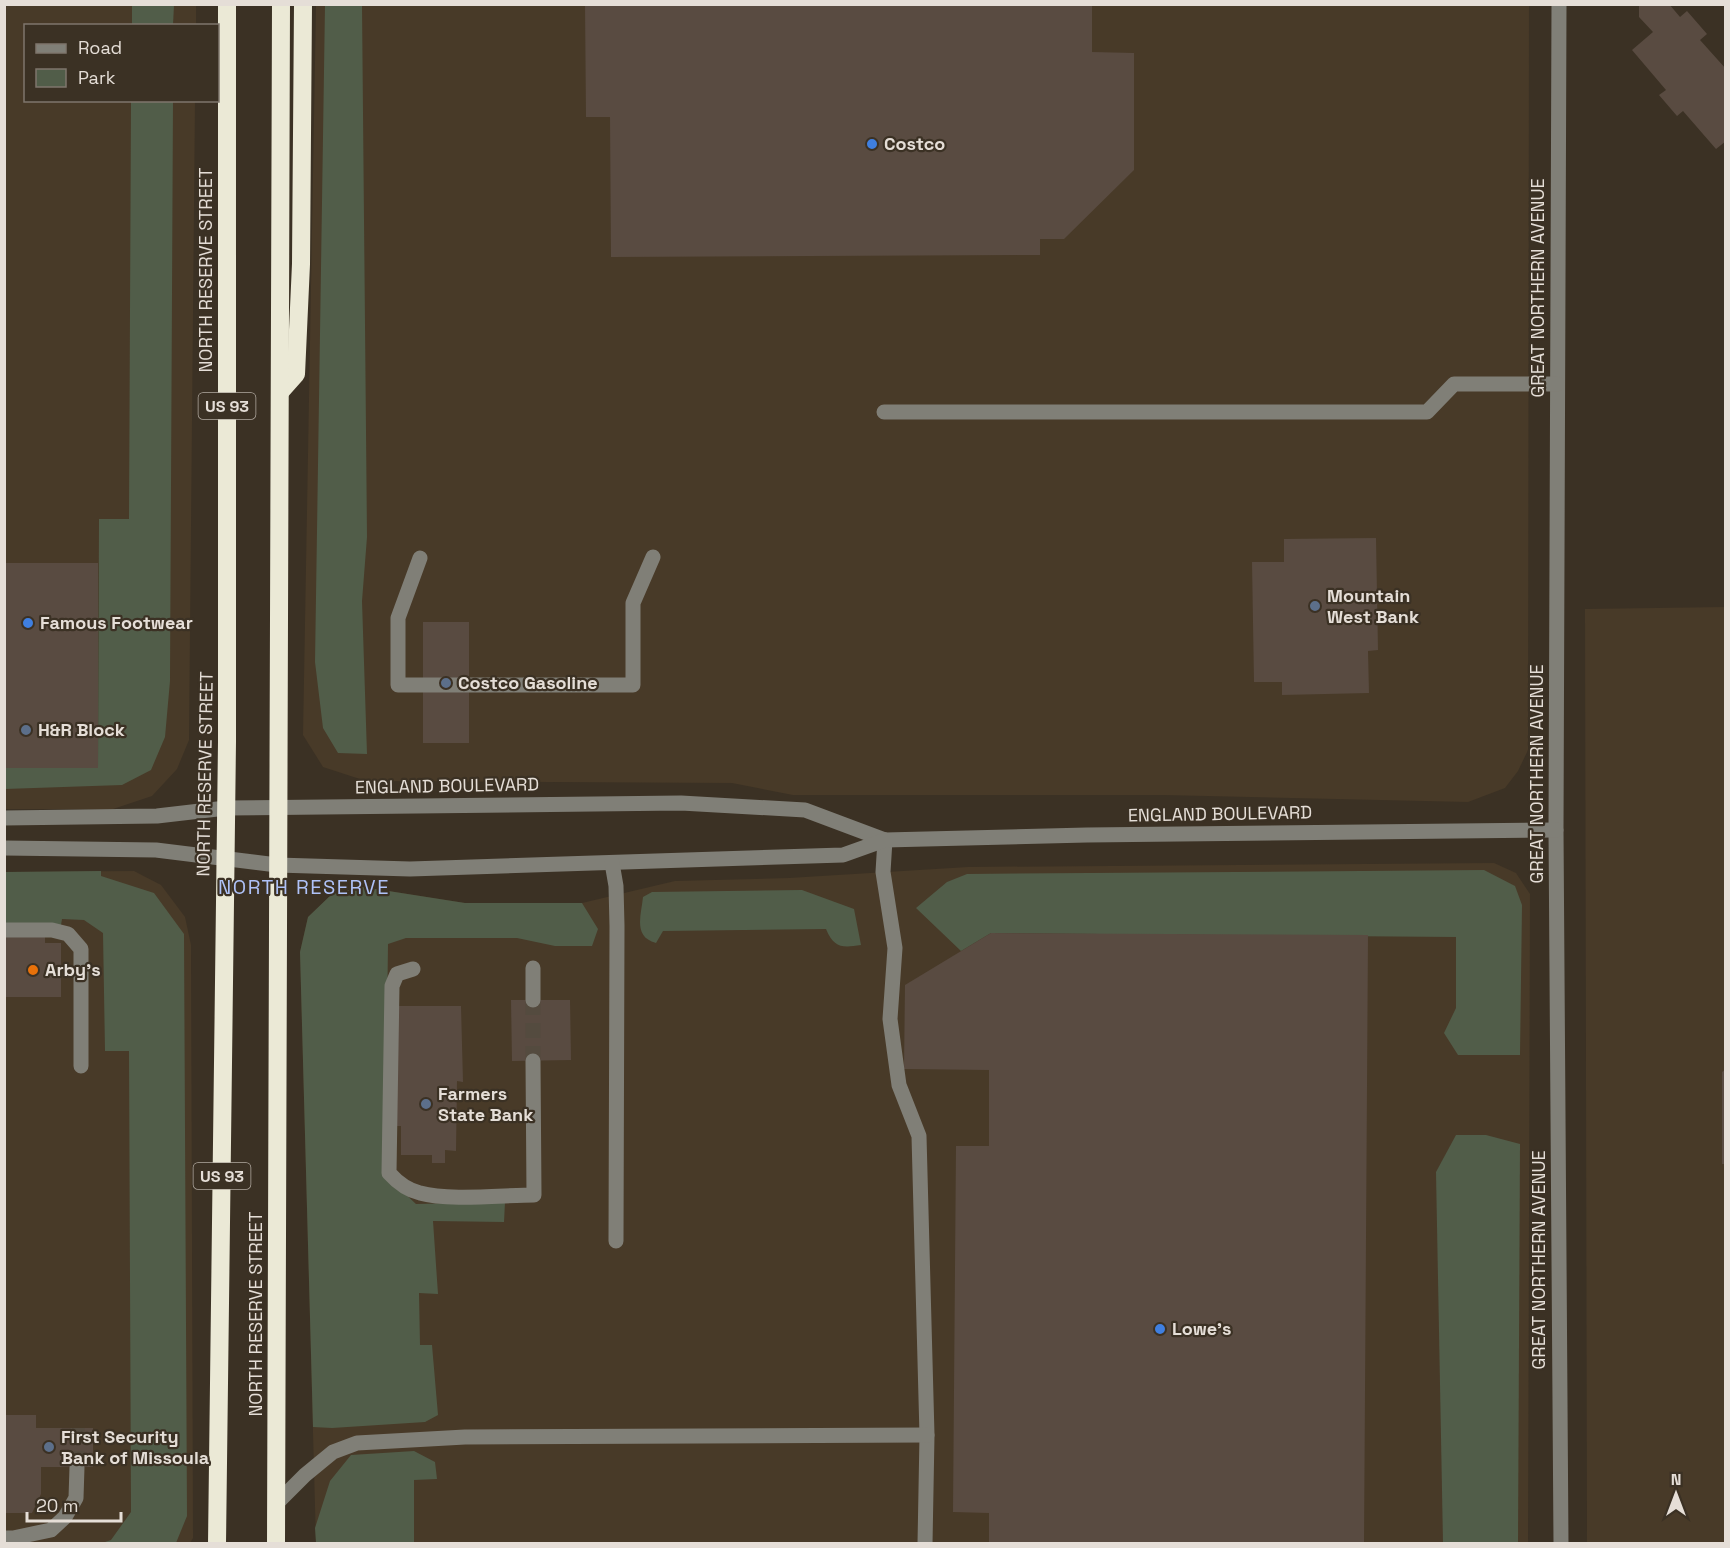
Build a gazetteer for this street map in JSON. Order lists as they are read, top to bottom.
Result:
{
  "streets": {
    "highway": ["NORTH RESERVE STREET", "US 93"],
    "street": ["GREAT NORTHERN AVENUE", "ENGLAND BOULEVARD"]
  },
  "crossings": [
    ["NORTH RESERVE STREET", "ENGLAND BOULEVARD"],
    ["GREAT NORTHERN AVENUE", "ENGLAND BOULEVARD"]
  ],
  "districts": ["NORTH RESERVE"],
  "places": [
    "Costco",
    "Mountain West Bank",
    "Famous Footwear",
    "Costco Gasoline",
    "H&R Block",
    "Arby's",
    "Farmers State Bank",
    "Lowe's",
    "First Security Bank of Missoula"
  ],
  "legend": ["Road", "Park"],
  "scale_bar": "20 m",
  "north": "top"
}
